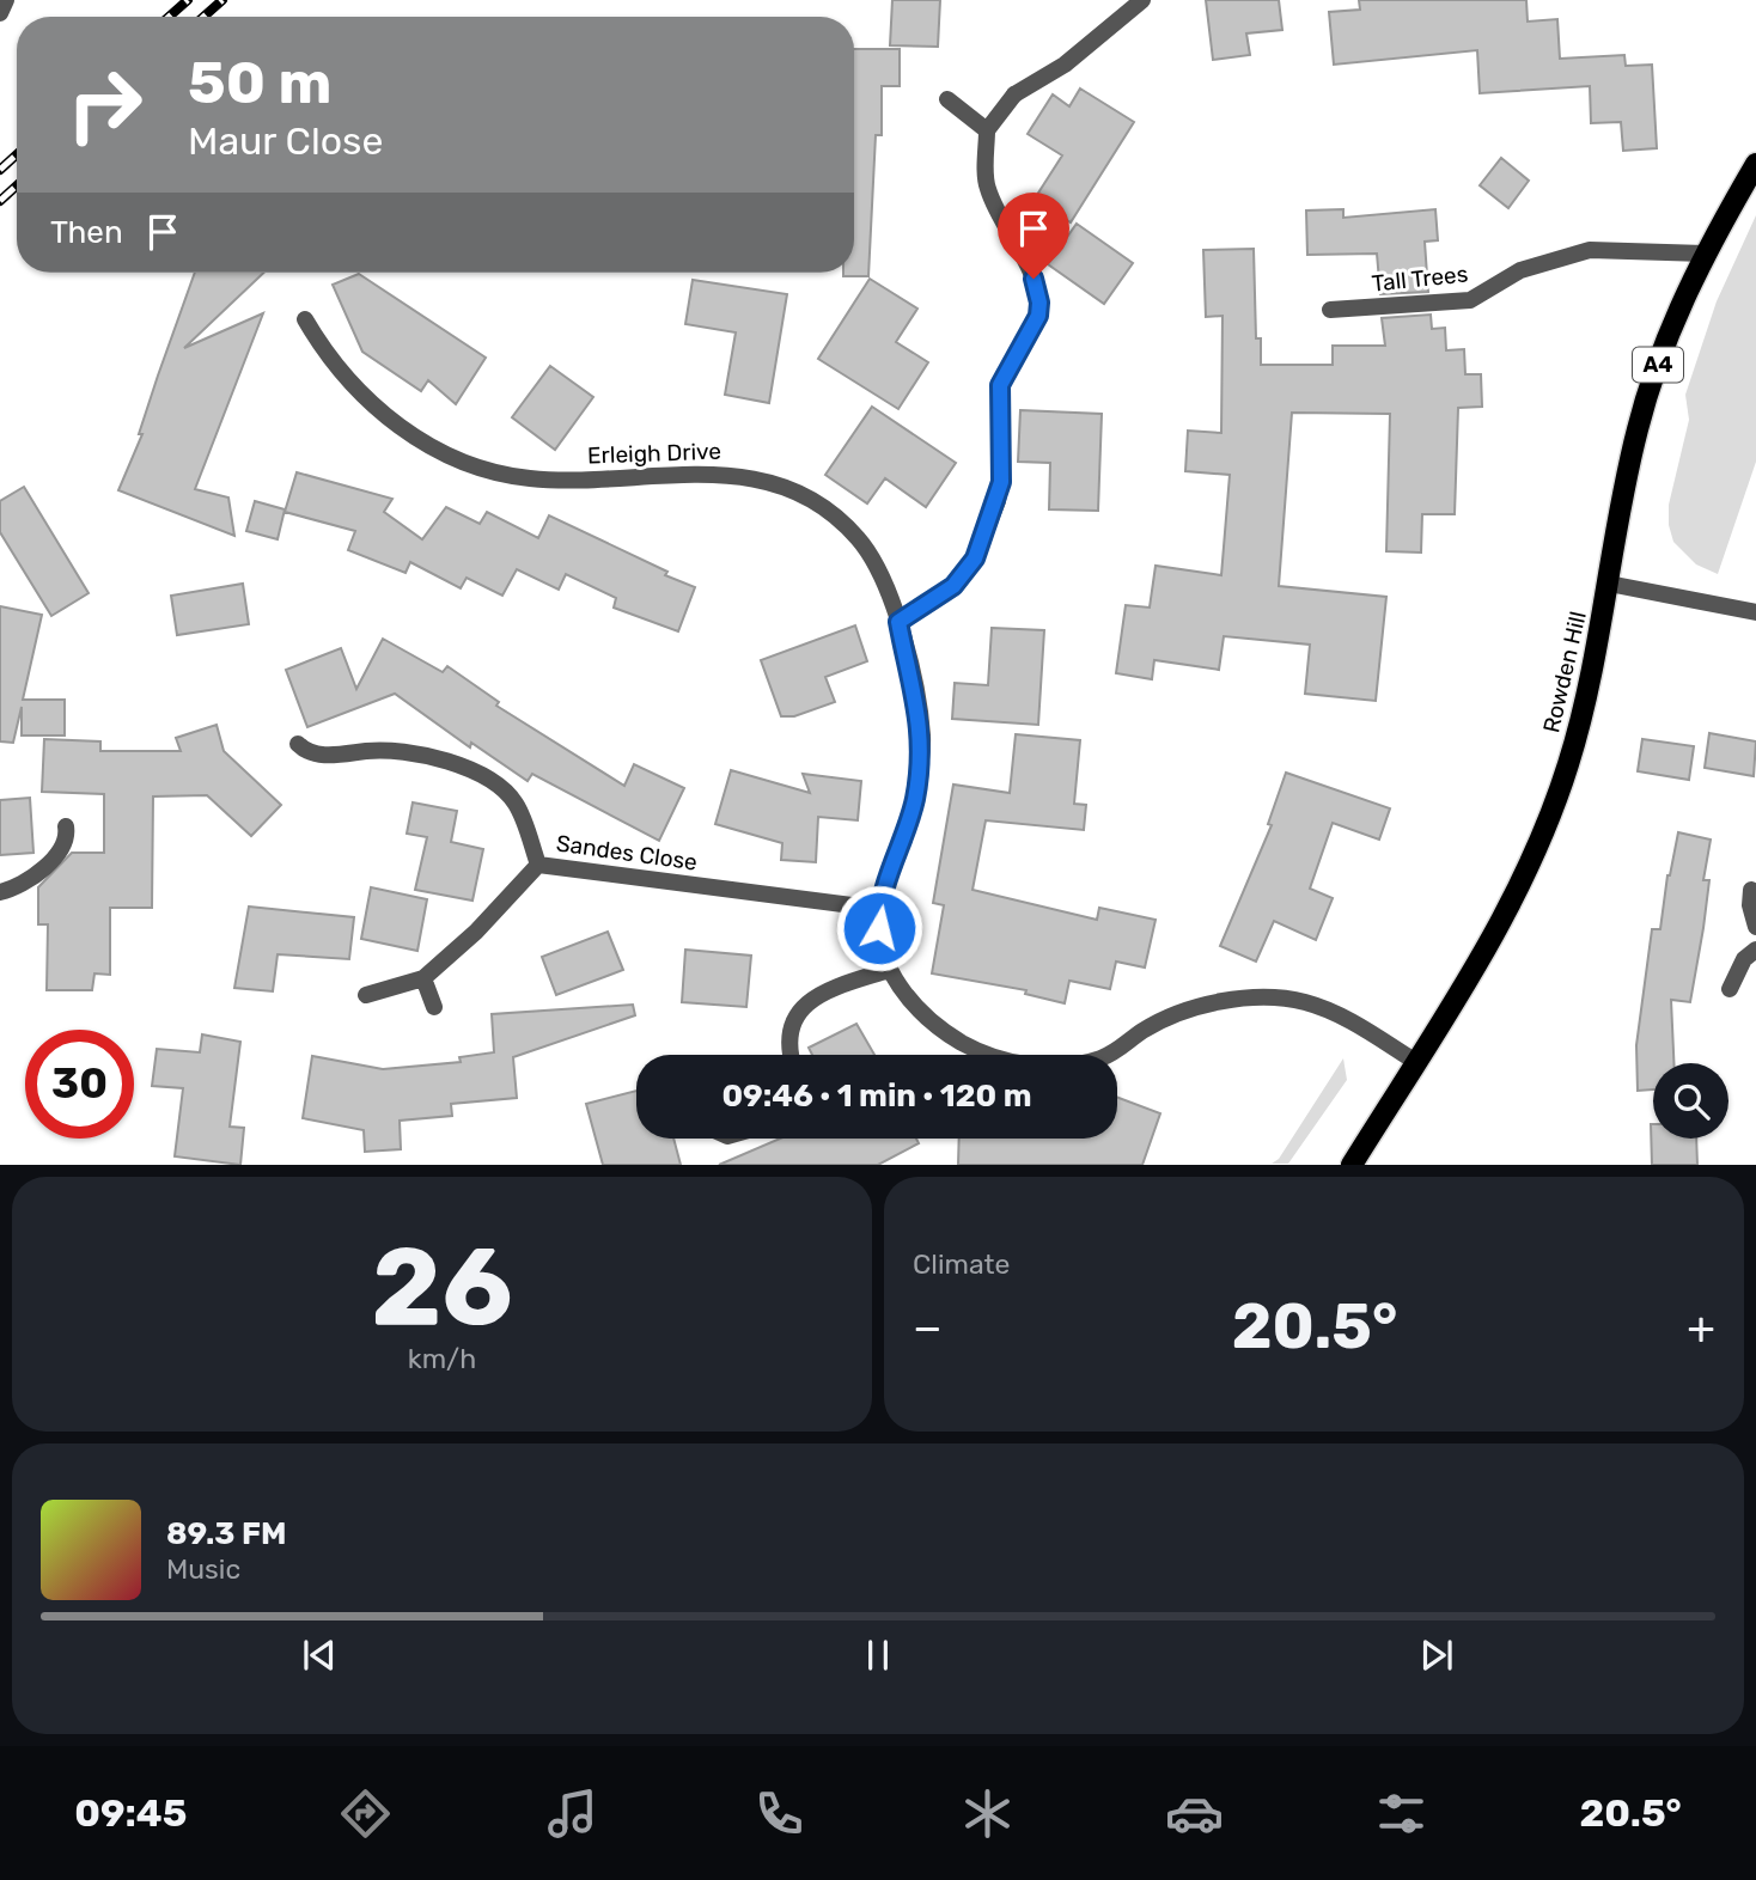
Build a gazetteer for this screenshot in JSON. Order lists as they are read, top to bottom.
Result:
{
  "streets": {
    "main road": ["A4", "Rowden Hill"],
    "street": ["Tall Trees", "Erleigh Drive", "Sandes Close"]
  },
  "crossings": [
    ["Tall Trees", "Rowden Hill"],
    ["Erleigh Drive", "Rowden Hill"],
    ["Erleigh Drive", "Sandes Close"]
  ],
  "page": {
    "turn": ["50 m", "Maur Close"],
    "then": "Then",
    "limit": "30",
    "trip": "09:46 · 1 min · 120 m",
    "tile": [
      ["26", "km/h"],
      "Climate"
    ],
    "heat": ["−", "20.5°", "+"],
    "song": ["89.3 FM", "Music"],
    "tabs": ["09:45", "20.5°"]
  }
}
